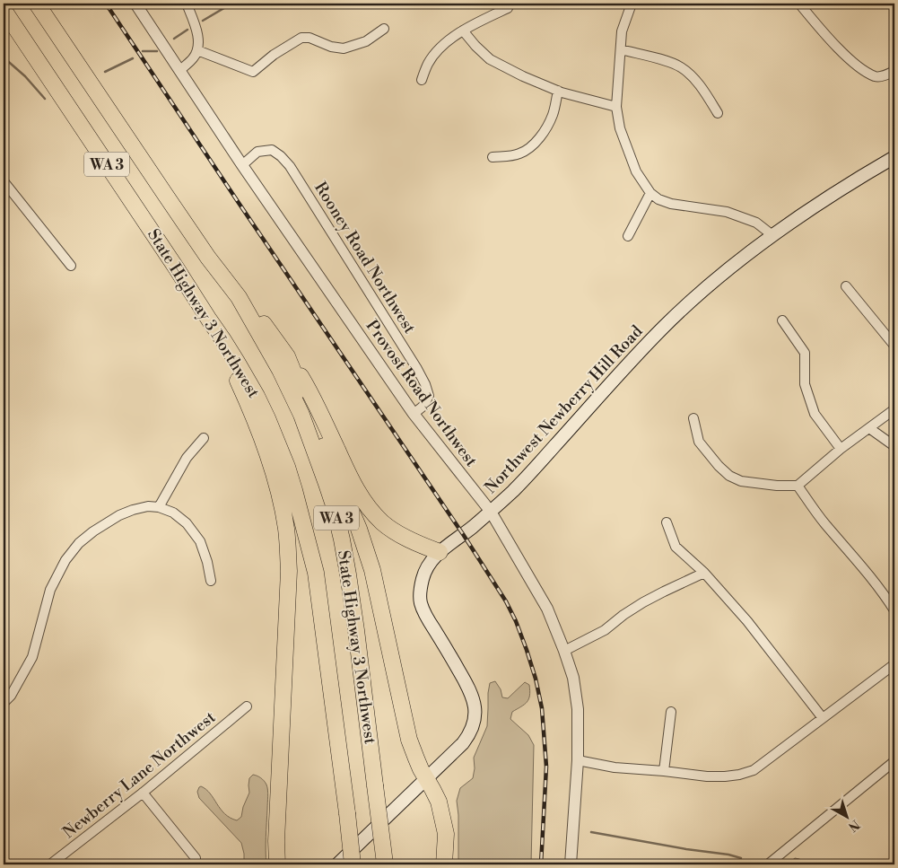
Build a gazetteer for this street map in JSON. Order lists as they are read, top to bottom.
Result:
{
  "streets": {
    "highway": ["WA 3", "State Highway 3 Northwest"],
    "main road": ["Northwest Newberry Hill Road"],
    "street": ["Rooney Road Northwest", "Provost Road Northwest", "Newberry Lane Northwest"]
  },
  "crossings": [
    ["Rooney Road Northwest", "Provost Road Northwest"],
    ["Provost Road Northwest", "Northwest Newberry Hill Road"]
  ],
  "north": "bottom right"
}
